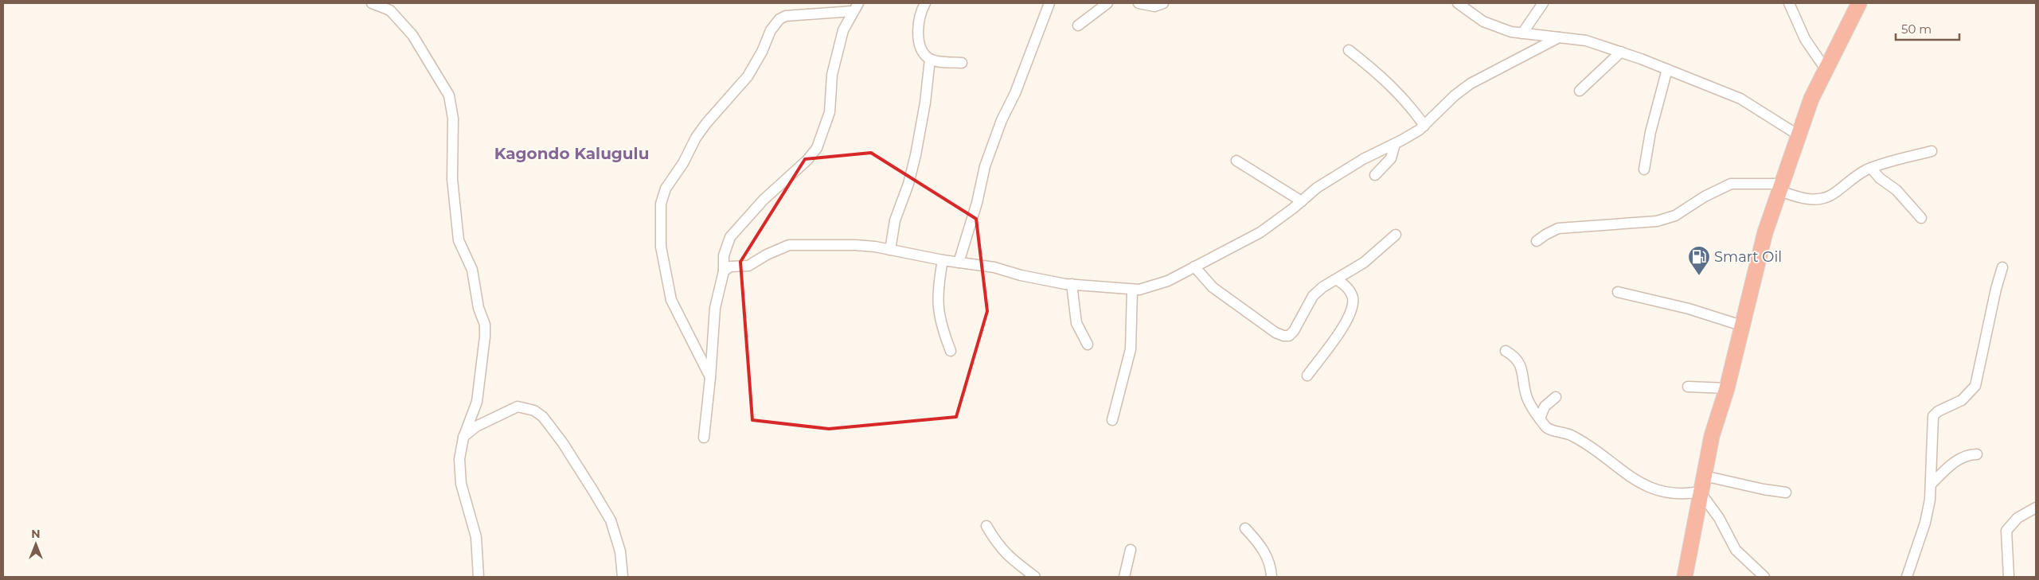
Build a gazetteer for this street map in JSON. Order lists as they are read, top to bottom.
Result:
{
  "districts": ["Kagondo Kalugulu"],
  "places": {
    "fuel station": ["Smart Oil"]
  },
  "scale_bar": "50 m",
  "north": "top"
}
